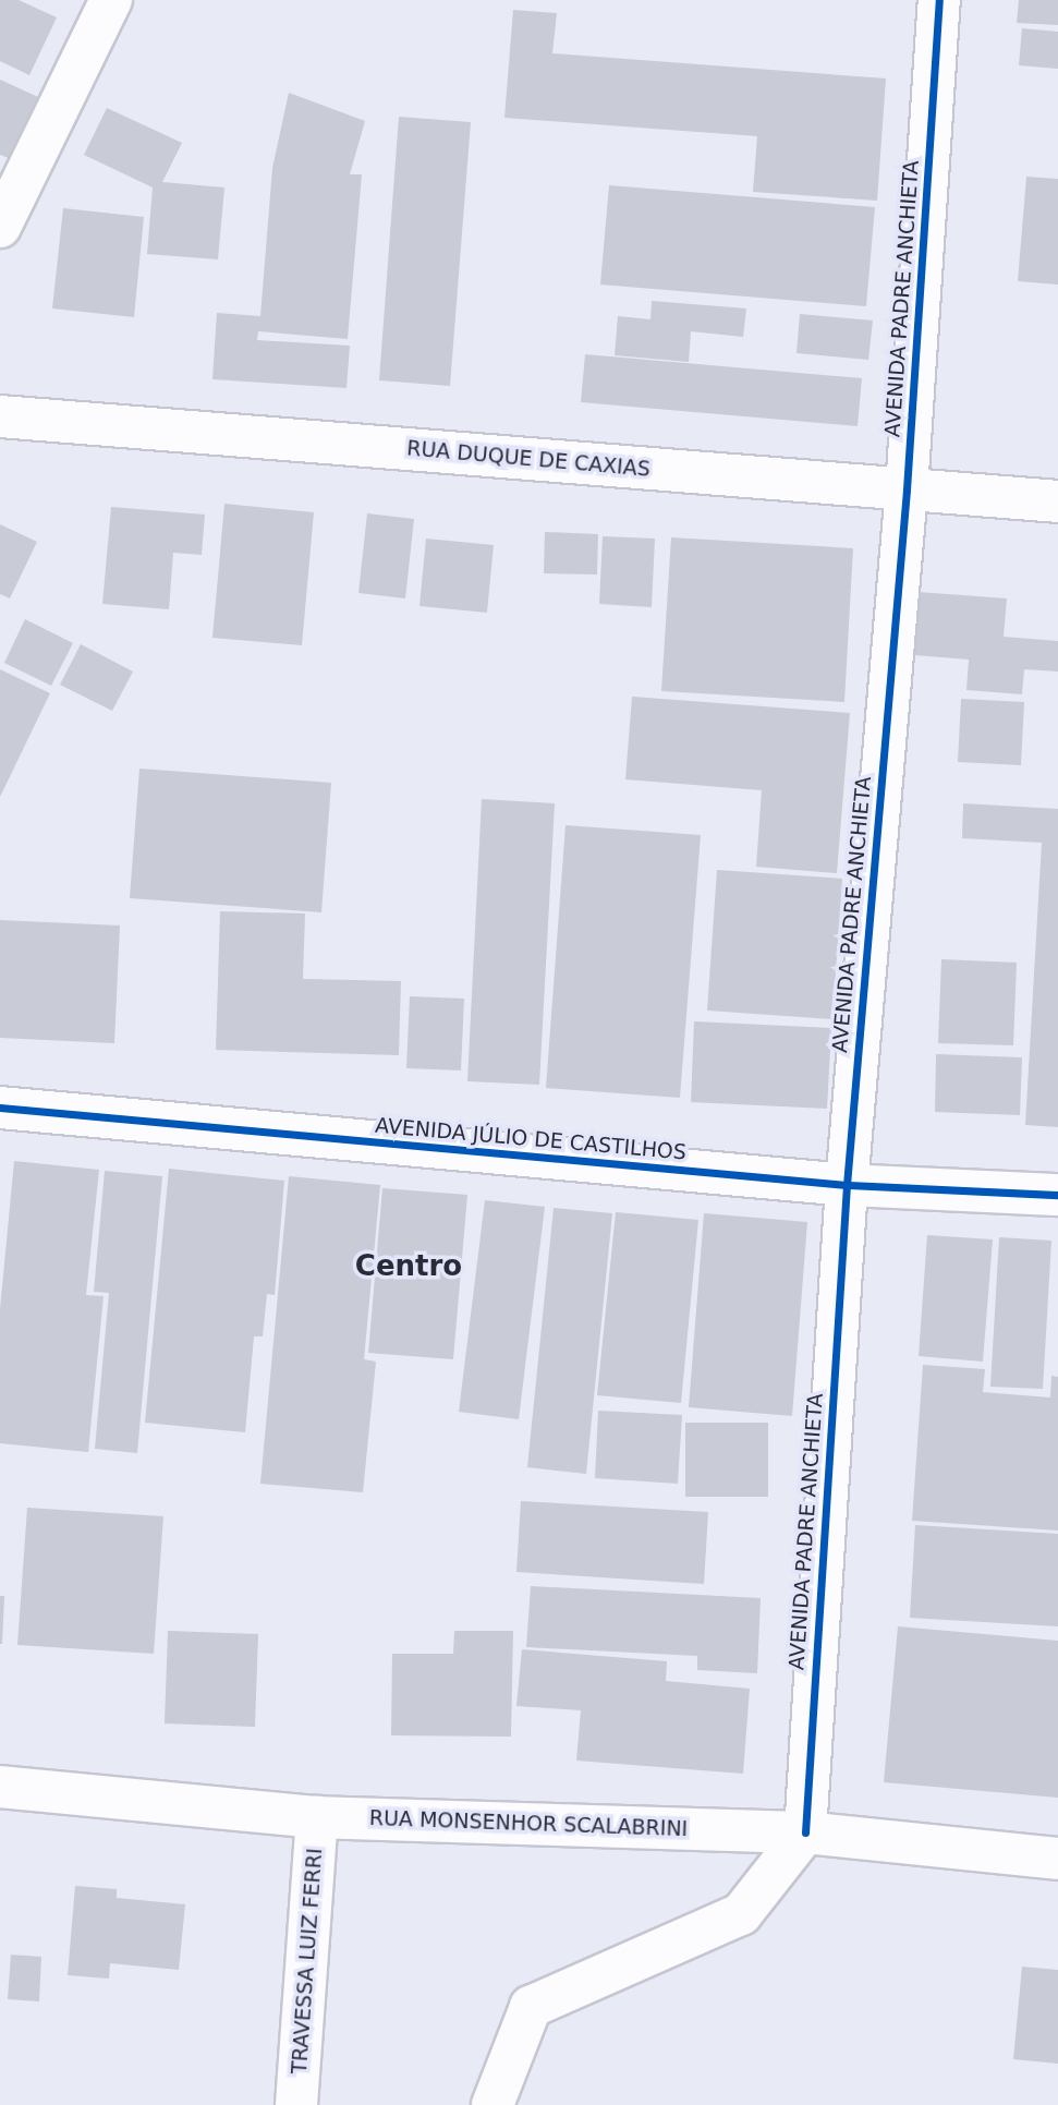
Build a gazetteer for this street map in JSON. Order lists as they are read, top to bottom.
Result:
{
  "streets": {
    "street": [
      "AVENIDA PADRE ANCHIETA",
      "RUA DUQUE DE CAXIAS",
      "AVENIDA JÚLIO DE CASTILHOS",
      "RUA MONSENHOR SCALABRINI",
      "TRAVESSA LUIZ FERRI"
    ]
  },
  "crossings": [
    ["AVENIDA PADRE ANCHIETA", "RUA DUQUE DE CAXIAS"],
    ["AVENIDA PADRE ANCHIETA", "AVENIDA JÚLIO DE CASTILHOS"],
    ["AVENIDA PADRE ANCHIETA", "RUA MONSENHOR SCALABRINI"],
    ["RUA MONSENHOR SCALABRINI", "TRAVESSA LUIZ FERRI"]
  ],
  "districts": ["Centro"]
}
